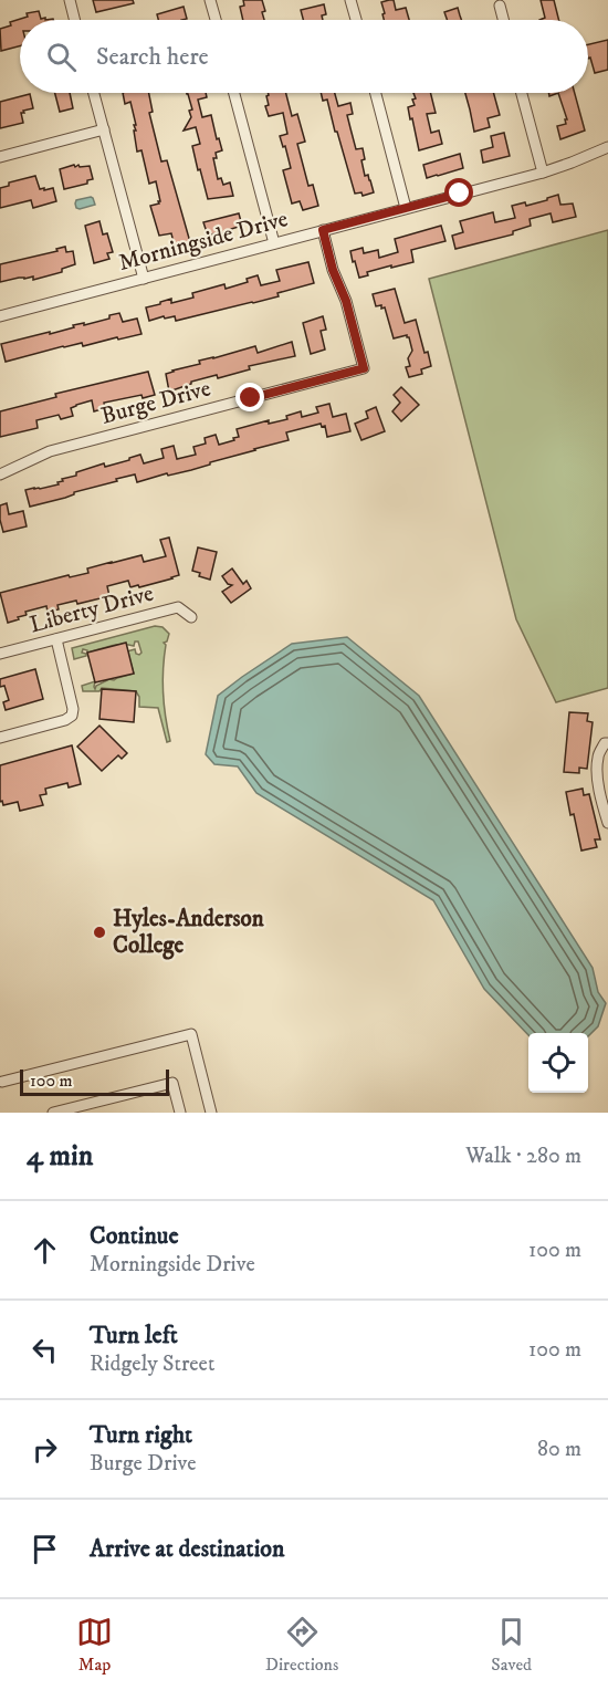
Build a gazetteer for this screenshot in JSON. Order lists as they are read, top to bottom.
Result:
{
  "streets": {
    "street": ["Morningside Drive", "Burge Drive", "Liberty Drive"]
  },
  "crossings": [
    ["Morningside Drive", "Burge Drive"]
  ],
  "places": ["Hyles-Anderson College"],
  "scale_bar": "100 m",
  "page": {
    "search": "Search here",
    "scale": "100 m",
    "heading": ["4 min", "Walk · 280 m"],
    "list": [
      ["Continue", "Morningside Drive", "100 m"],
      ["Turn left", "Ridgely Street", "100 m"],
      ["Turn right", "Burge Drive", "80 m"],
      "Arrive at destination"
    ],
    "nav": ["Map", "Directions", "Saved"]
  }
}
